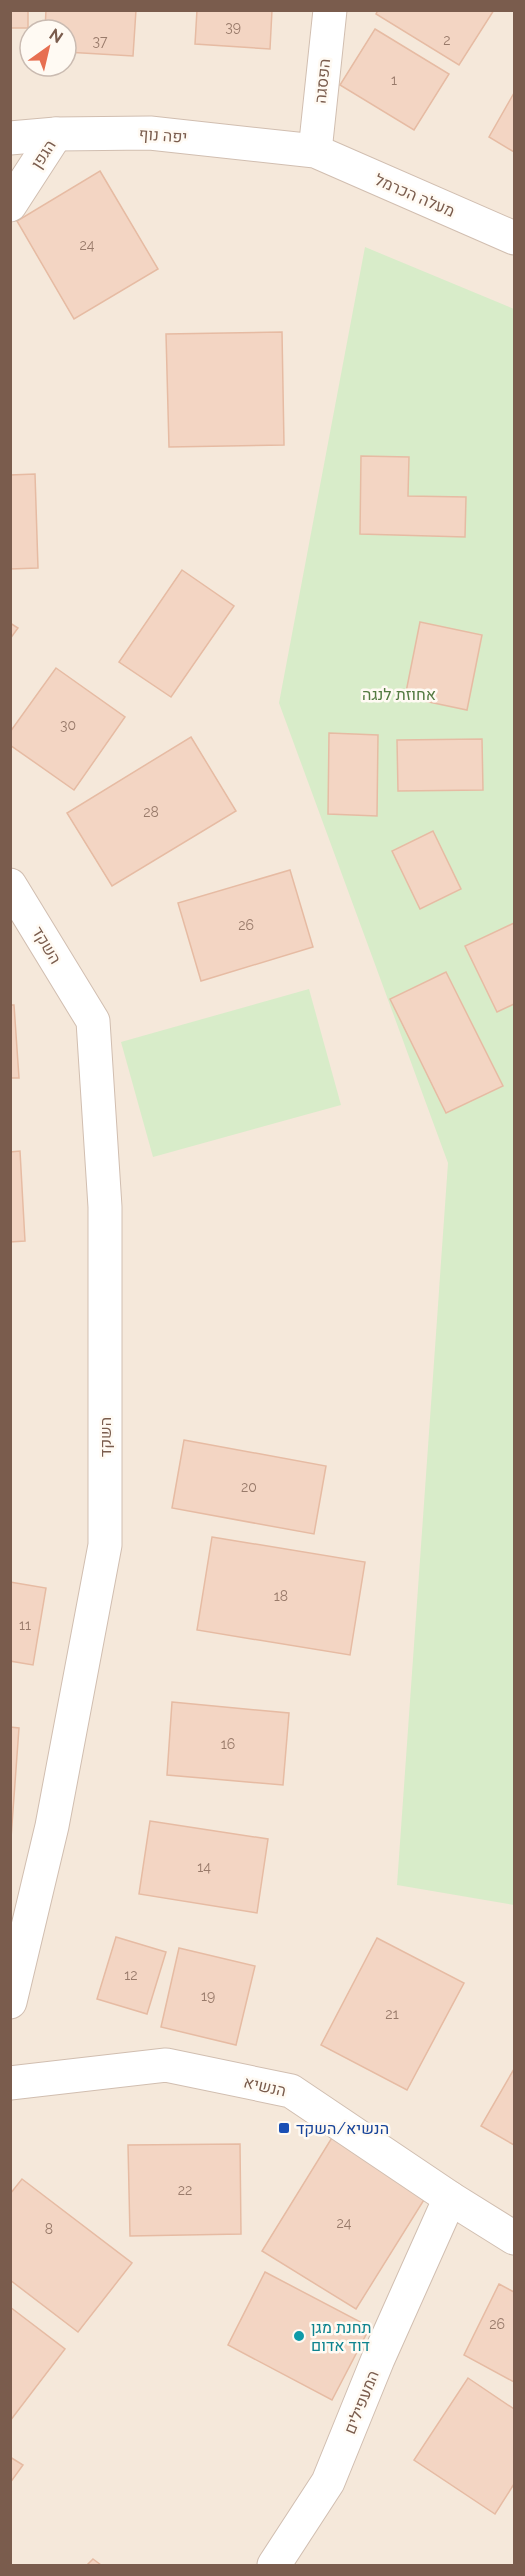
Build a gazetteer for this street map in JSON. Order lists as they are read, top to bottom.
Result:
{
  "streets": {
    "street": [
      "הפסגה",
      "יפה נוף",
      "הגפן",
      "מעלה הכרמל",
      "השקד",
      "הנשיא",
      "המעפילים"
    ]
  },
  "crossings": [
    ["הפסגה", "יפה נוף"],
    ["הפסגה", "מעלה הכרמל"],
    ["יפה נוף", "הגפן"],
    ["יפה נוף", "מעלה הכרמל"],
    ["הנשיא", "המעפילים"]
  ],
  "parks": ["אחוזת לנגה"],
  "places": {
    "transit": ["הנשיא/השקד"],
    "other": ["תחנת מגן דוד אדום"]
  },
  "house_numbers": [
    "39",
    "2",
    "37",
    "1",
    "24",
    "30",
    "28",
    "26",
    "20",
    "18",
    "11",
    "16",
    "14",
    "12",
    "19",
    "21",
    "22",
    "24",
    "8",
    "26"
  ],
  "north": "top right"
}
